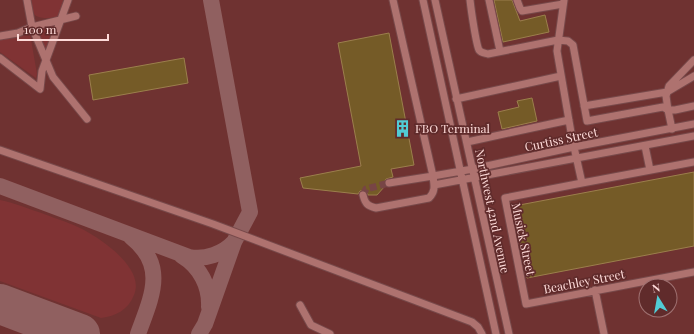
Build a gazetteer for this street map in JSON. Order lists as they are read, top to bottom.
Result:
{
  "streets": {
    "street": [
      "Curtiss Street",
      "Northwest 42nd Avenue",
      "Musick Street",
      "Beachley Street"
    ]
  },
  "crossings": [
    ["Curtiss Street", "Northwest 42nd Avenue"],
    ["Musick Street", "Beachley Street"]
  ],
  "places": {
    "building": ["FBO Terminal"]
  },
  "scale_bar": "100 m",
  "north": "top"
}
